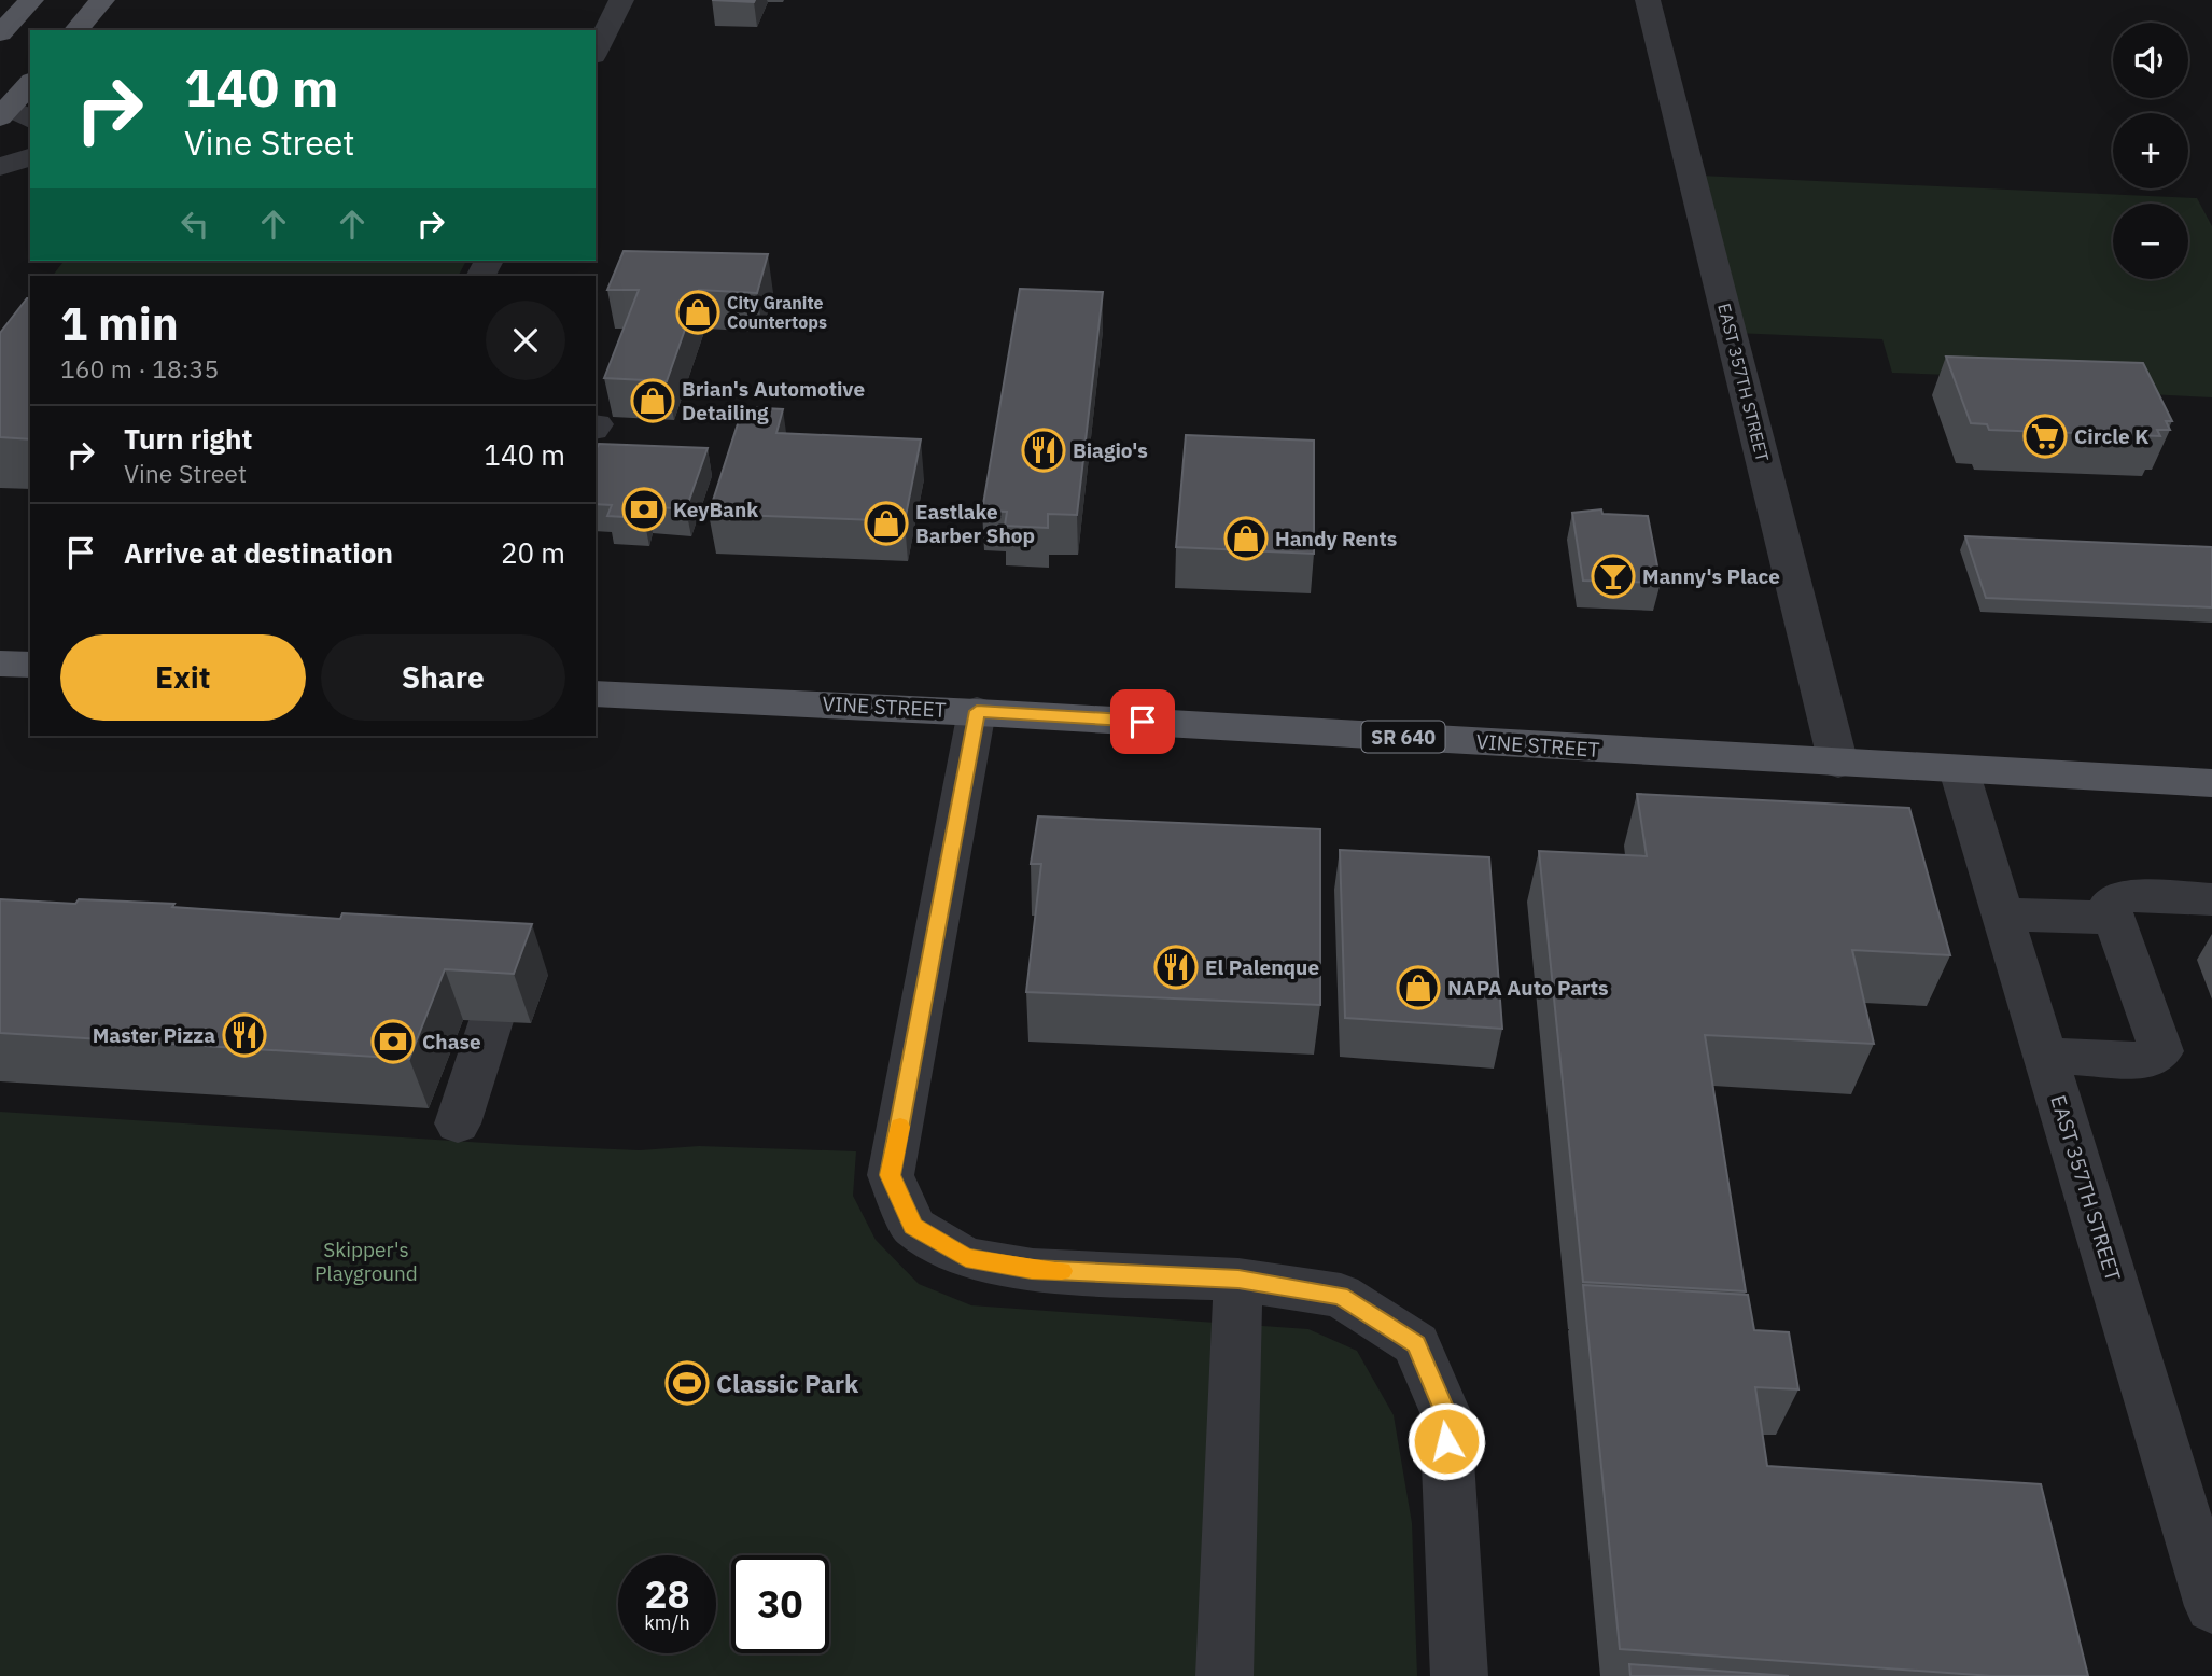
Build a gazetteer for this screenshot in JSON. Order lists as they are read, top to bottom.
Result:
{
  "streets": {
    "main road": ["VINE STREET", "SR 640"],
    "street": ["EAST 357TH STREET"]
  },
  "crossings": [
    ["EAST 357TH STREET", "VINE STREET"]
  ],
  "parks": ["Skipper's Playground"],
  "places": {
    "shop": [
      "City Granite Countertops",
      "Brian's Automotive Detailing",
      "Eastlake Barber Shop",
      "Handy Rents",
      "NAPA Auto Parts"
    ],
    "supermarket": ["Circle K"],
    "restaurant": ["Biagio's", "El Palenque", "Master Pizza"],
    "bank": ["KeyBank", "Chase"],
    "bar": ["Manny's Place"],
    "sports": ["Classic Park"]
  },
  "page": {
    "map_buttons": ["+", "−"],
    "turn": ["140 m", "Vine Street"],
    "heading": ["1 min", "160 m · 18:35"],
    "list": [
      {
        "name": "Turn right",
        "note": "Vine Street",
        "value": "140 m"
      },
      {
        "name": "Arrive at destination",
        "value": "20 m"
      }
    ],
    "buttons": ["Exit", "Share"],
    "speed": "28 km/h",
    "limit": "30"
  }
}
